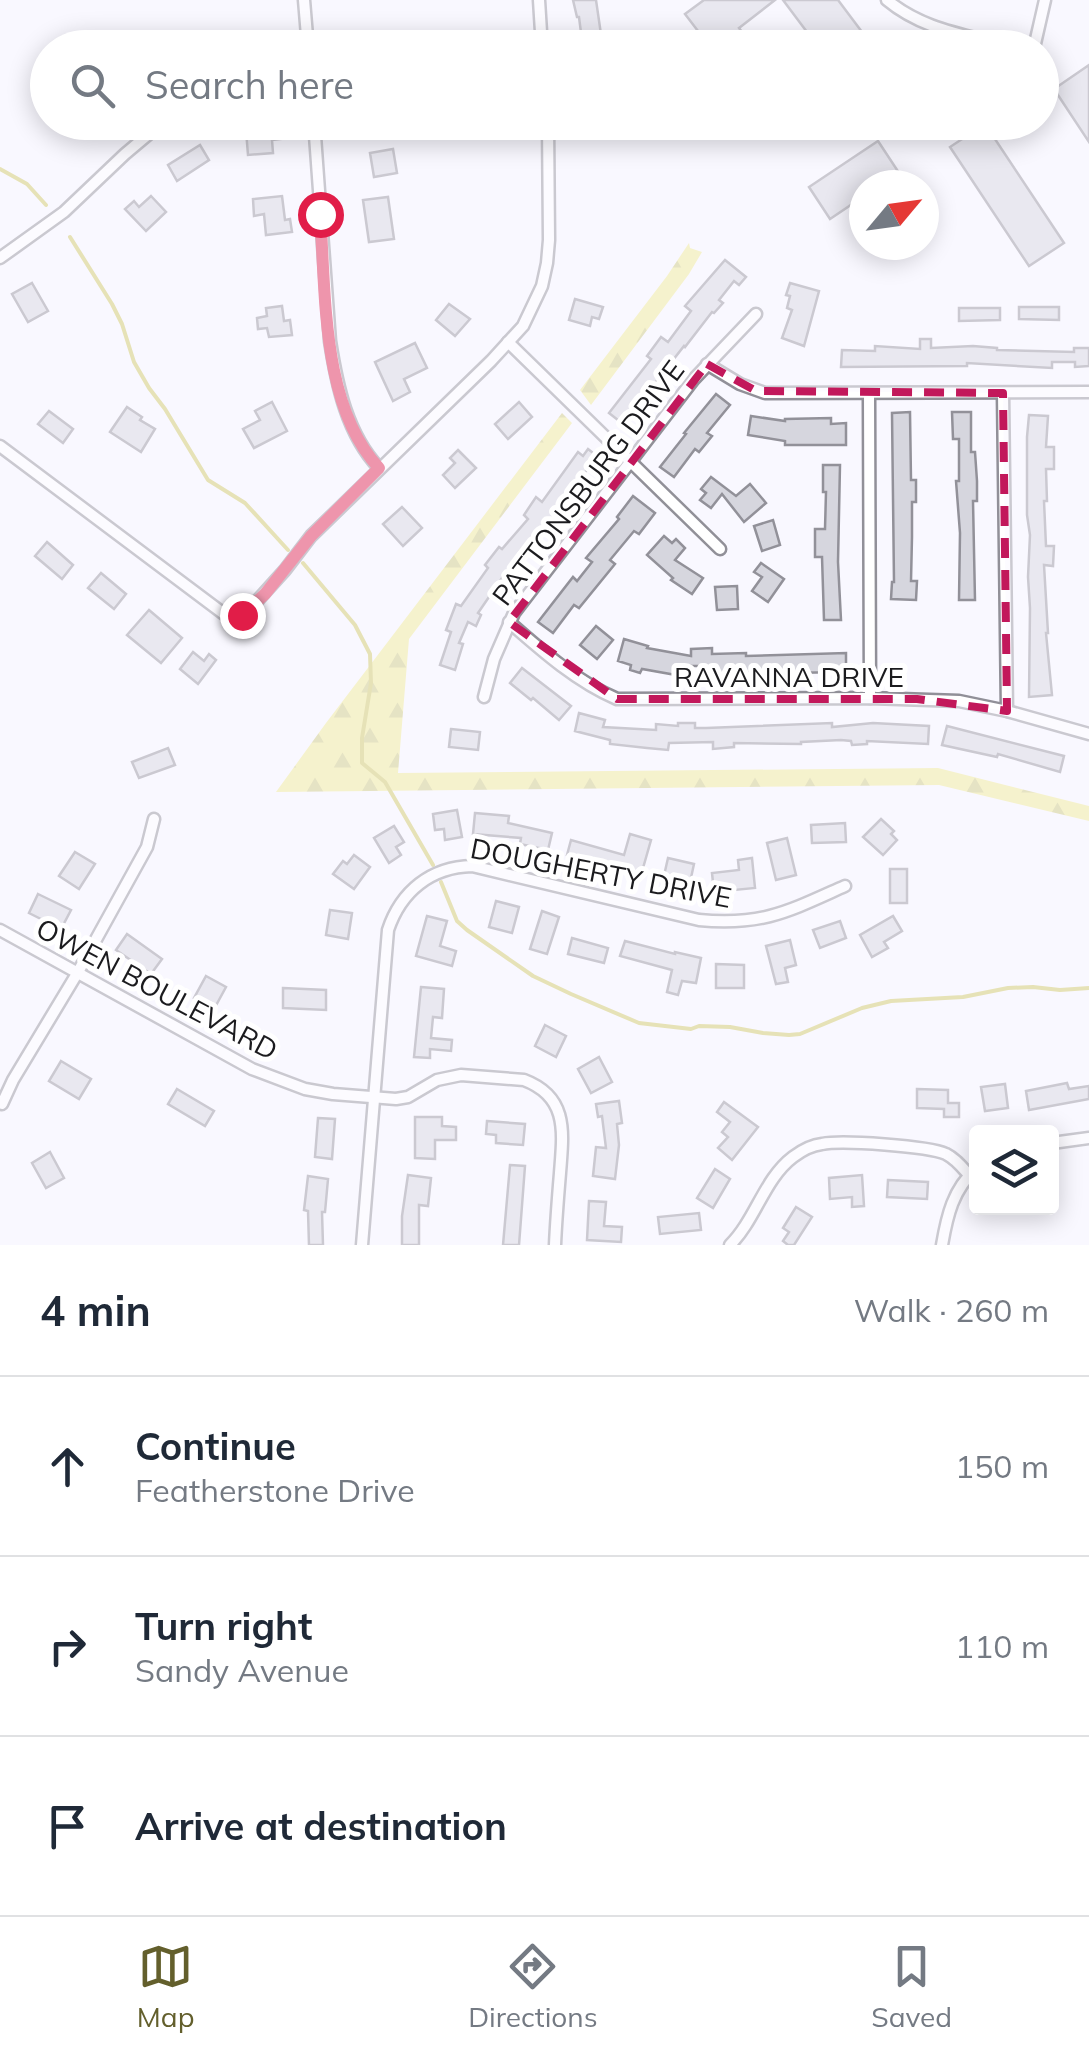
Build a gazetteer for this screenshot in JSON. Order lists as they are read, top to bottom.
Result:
{
  "streets": {
    "street": [
      "PATTONSBURG DRIVE",
      "RAVANNA DRIVE",
      "DOUGHERTY DRIVE",
      "OWEN BOULEVARD"
    ]
  },
  "crossings": [
    ["PATTONSBURG DRIVE", "RAVANNA DRIVE"],
    ["DOUGHERTY DRIVE", "OWEN BOULEVARD"]
  ],
  "north": "top right",
  "page": {
    "search": "Search here",
    "heading": ["4 min", "Walk · 260 m"],
    "list": [
      ["Continue", "Featherstone Drive", "150 m"],
      ["Turn right", "Sandy Avenue", "110 m"],
      "Arrive at destination"
    ],
    "nav": ["Map", "Directions", "Saved"]
  }
}
